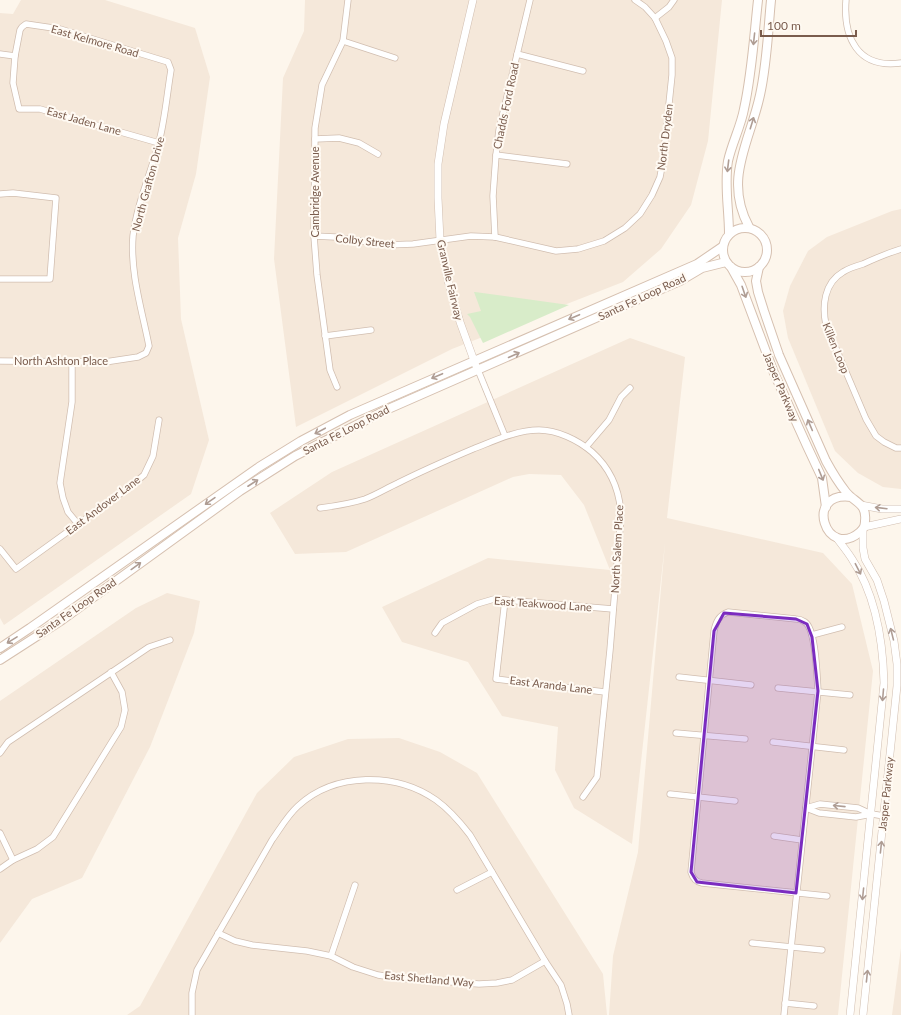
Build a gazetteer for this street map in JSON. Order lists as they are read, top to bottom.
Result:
{
  "streets": {
    "main road": ["Santa Fe Loop Road", "Jasper Parkway"],
    "street": [
      "East Kelmore Road",
      "Chadds Ford Road",
      "East Jaden Lane",
      "North Dryden",
      "North Grafton Drive",
      "Cambridge Avenue",
      "Colby Street",
      "Granville Fairway",
      "Killen Loop",
      "North Ashton Place",
      "East Andover Lane",
      "North Salem Place",
      "East Teakwood Lane",
      "East Aranda Lane",
      "East Shetland Way"
    ]
  },
  "crossings": [
    ["East Kelmore Road", "East Jaden Lane"],
    ["East Kelmore Road", "North Grafton Drive"],
    ["Chadds Ford Road", "North Dryden"],
    ["East Jaden Lane", "North Grafton Drive"],
    ["North Dryden", "Colby Street"],
    ["North Dryden", "Granville Fairway"],
    ["North Grafton Drive", "North Ashton Place"],
    ["Cambridge Avenue", "Colby Street"],
    ["Colby Street", "Granville Fairway"],
    ["Granville Fairway", "Santa Fe Loop Road"],
    ["Granville Fairway", "North Salem Place"],
    ["Santa Fe Loop Road", "Jasper Parkway"],
    ["North Salem Place", "East Teakwood Lane"],
    ["North Salem Place", "East Aranda Lane"],
    ["East Teakwood Lane", "East Aranda Lane"]
  ],
  "scale_bar": "100 m"
}
